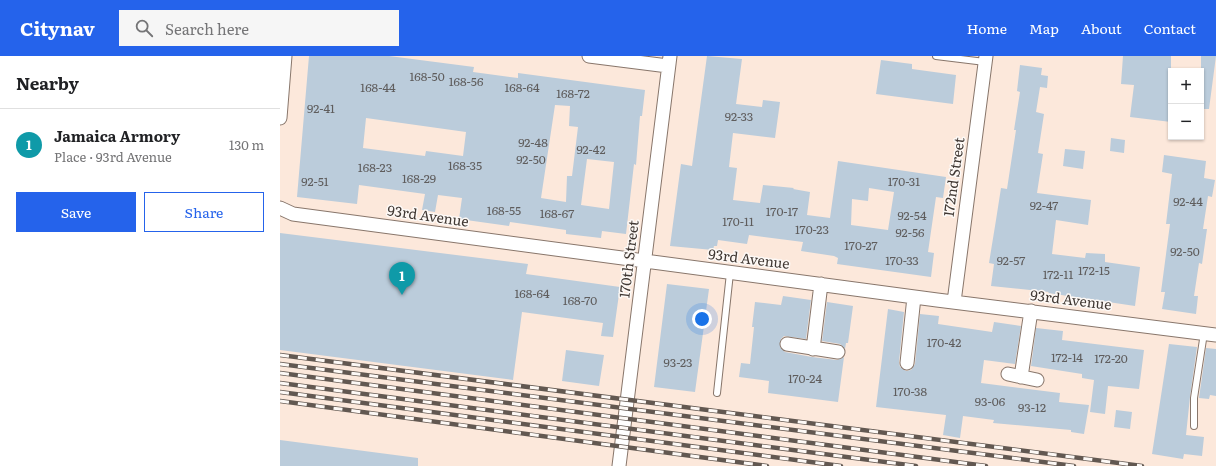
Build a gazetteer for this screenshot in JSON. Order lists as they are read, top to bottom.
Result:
{
  "streets": {
    "street": ["172nd Street", "93rd Avenue", "170th Street"]
  },
  "crossings": [
    ["172nd Street", "93rd Avenue"],
    ["93rd Avenue", "170th Street"]
  ],
  "house_numbers": [
    "168-50",
    "168-56",
    "168-44",
    "168-64",
    "168-72",
    "92-41",
    "92-33",
    "92-48",
    "92-42",
    "92-50",
    "168-35",
    "168-23",
    "168-29",
    "92-51",
    "170-31",
    "92-44",
    "92-47",
    "168-55",
    "170-17",
    "168-67",
    "92-54",
    "170-11",
    "170-23",
    "92-56",
    "170-27",
    "92-50",
    "170-33",
    "92-57",
    "172-15",
    "172-11",
    "168-64",
    "168-70",
    "170-42",
    "172-14",
    "172-20",
    "93-23",
    "170-24",
    "170-38",
    "93-06",
    "93-12"
  ],
  "page": {
    "header": "Citynav",
    "search": "Search here",
    "nav": [
      "Home",
      "Map",
      "About",
      "Contact"
    ],
    "heading": "Nearby",
    "map_buttons": ["+", "−"],
    "list": [
      {
        "mark": "1",
        "name": "Jamaica Armory",
        "note": "Place · 93rd Avenue",
        "value": "130 m"
      }
    ],
    "buttons": ["Save", "Share"],
    "pins": "1"
  }
}
